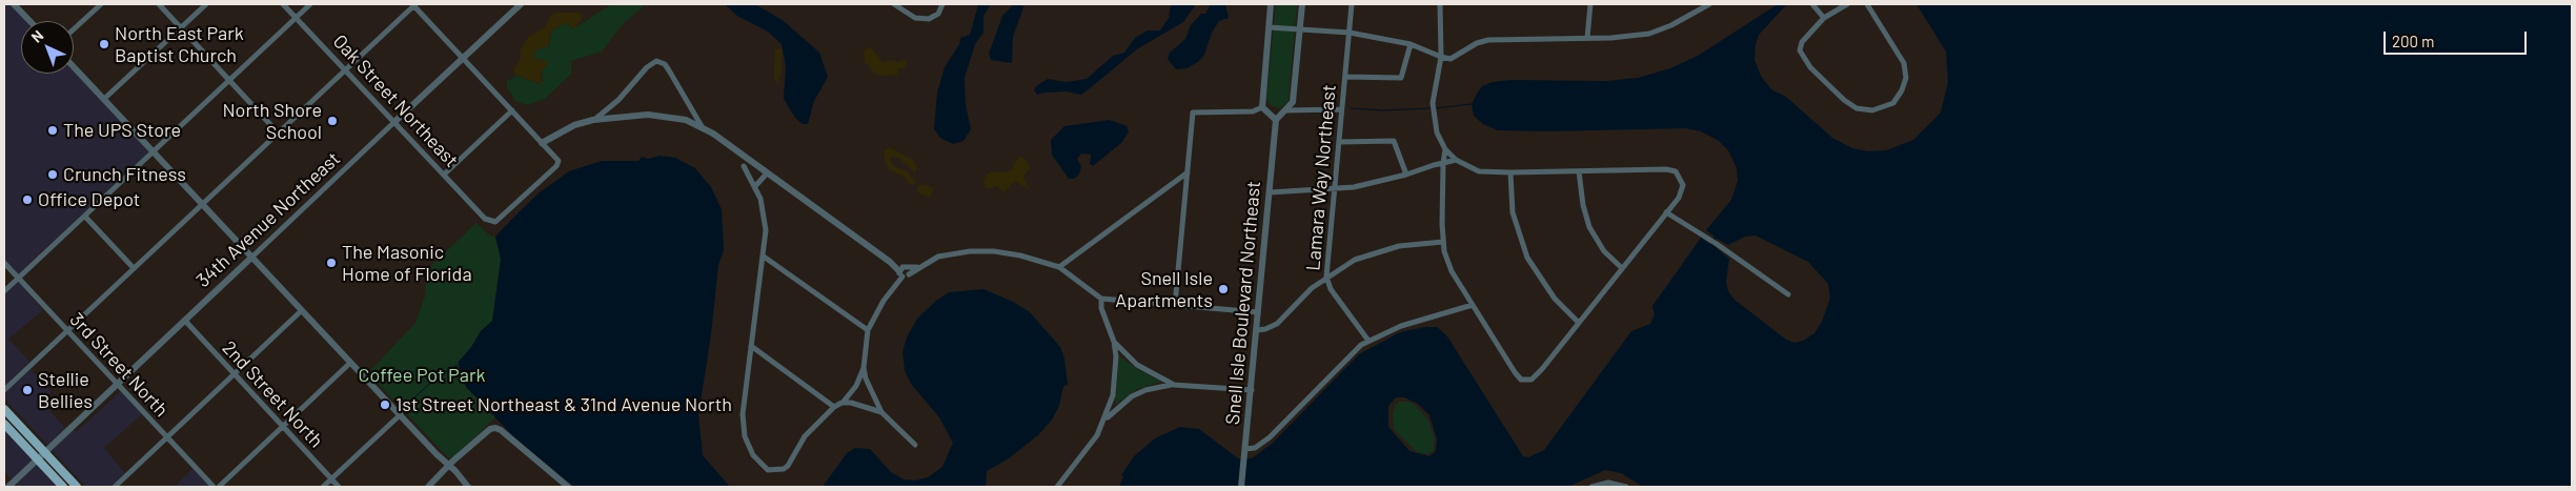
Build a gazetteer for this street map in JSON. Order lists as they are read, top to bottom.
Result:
{
  "streets": {
    "street": [
      "Oak Street Northeast",
      "Lamara Way Northeast",
      "34th Avenue Northeast",
      "Snell Isle Boulevard Northeast",
      "3rd Street North",
      "2nd Street North"
    ]
  },
  "crossings": [
    ["Oak Street Northeast", "34th Avenue Northeast"],
    ["34th Avenue Northeast", "3rd Street North"],
    ["34th Avenue Northeast", "2nd Street North"]
  ],
  "parks": ["Coffee Pot Park"],
  "places": [
    "North East Park Baptist Church",
    "North Shore School",
    "The UPS Store",
    "Crunch Fitness",
    "Office Depot",
    "The Masonic Home of Florida",
    "Snell Isle Apartments",
    "Stellie Bellies",
    "1st Street Northeast & 31nd Avenue North"
  ],
  "scale_bar": "200 m",
  "north": "top left"
}
